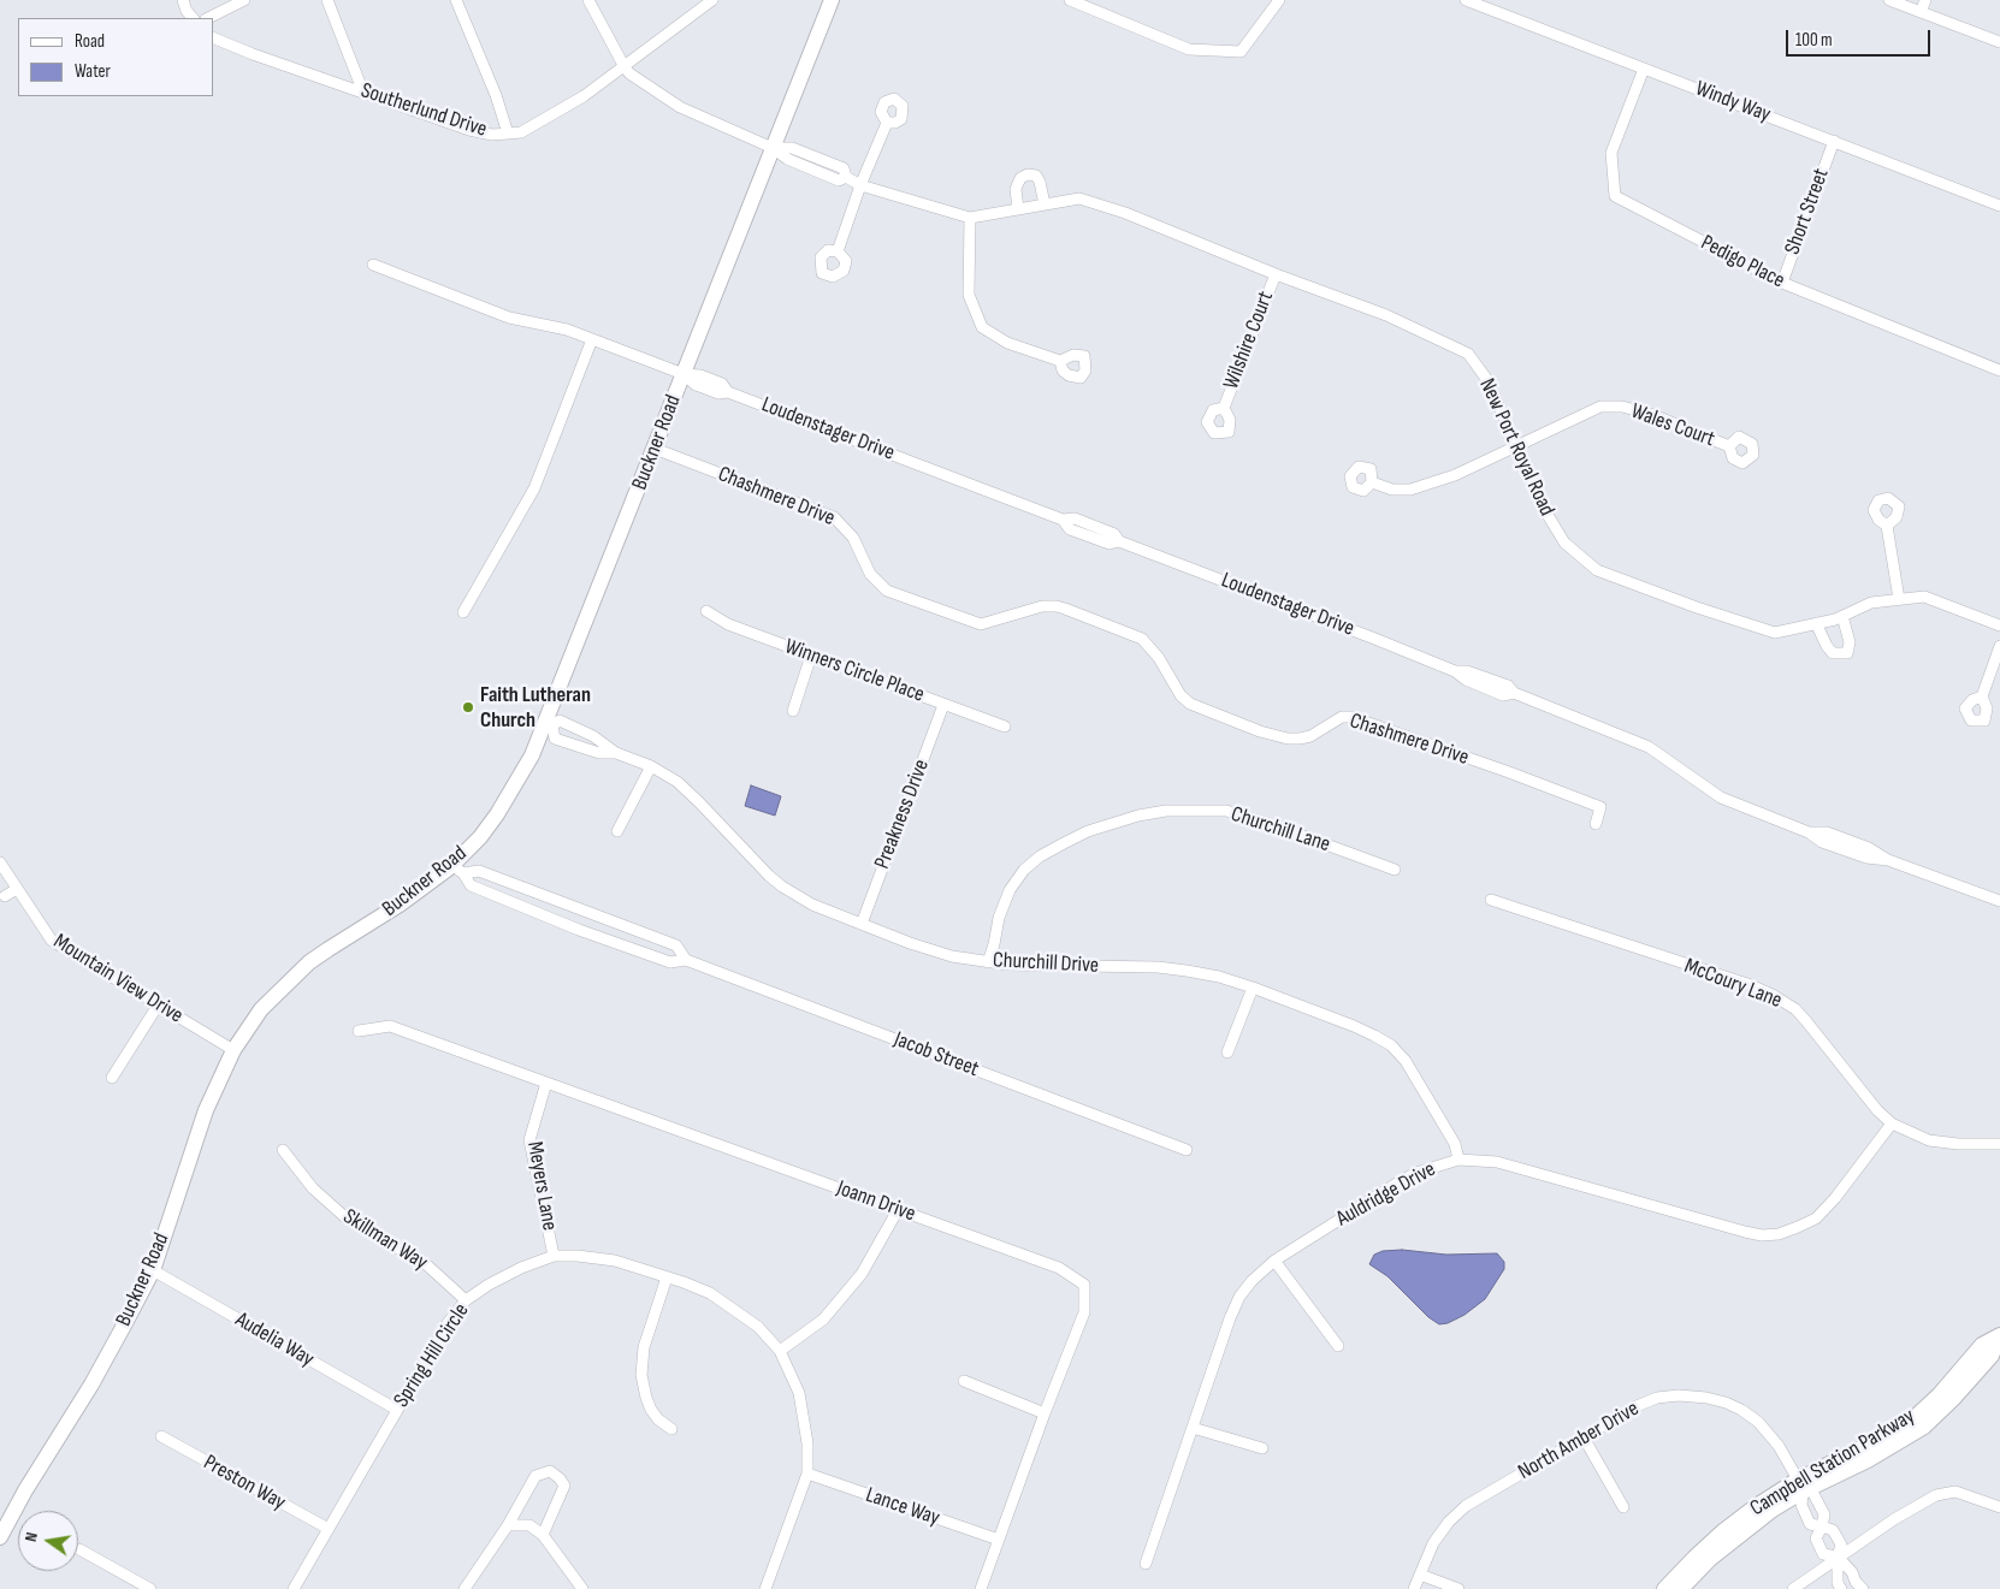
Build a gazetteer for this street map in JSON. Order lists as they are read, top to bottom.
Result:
{
  "streets": {
    "street": [
      "Windy Way",
      "Southerlund Drive",
      "Short Street",
      "Pedigo Place",
      "Wilshire Court",
      "Wales Court",
      "Loudenstager Drive",
      "Buckner Road",
      "New Port Royal Road",
      "Chashmere Drive",
      "Winners Circle Place",
      "Preakness Drive",
      "Churchill Lane",
      "Churchill Drive",
      "Mountain View Drive",
      "McCoury Lane",
      "Jacob Street",
      "Meyers Lane",
      "Auldridge Drive",
      "Joann Drive",
      "Skillman Way",
      "Audelia Way",
      "Spring Hill Circle",
      "North Amber Drive",
      "Campbell Station Parkway",
      "Preston Way",
      "Lance Way"
    ]
  },
  "crossings": [
    ["Windy Way", "Short Street"],
    ["Windy Way", "Pedigo Place"],
    ["Southerlund Drive", "New Port Royal Road"],
    ["Short Street", "Pedigo Place"],
    ["Wilshire Court", "New Port Royal Road"],
    ["Wales Court", "New Port Royal Road"],
    ["Loudenstager Drive", "Buckner Road"],
    ["Buckner Road", "New Port Royal Road"],
    ["Buckner Road", "Chashmere Drive"],
    ["Buckner Road", "Churchill Drive"],
    ["Buckner Road", "Mountain View Drive"],
    ["Buckner Road", "Jacob Street"],
    ["Buckner Road", "Audelia Way"],
    ["Winners Circle Place", "Preakness Drive"],
    ["Preakness Drive", "Churchill Drive"],
    ["Churchill Lane", "Churchill Drive"],
    ["Churchill Drive", "Auldridge Drive"],
    ["McCoury Lane", "Auldridge Drive"],
    ["Meyers Lane", "Joann Drive"],
    ["Meyers Lane", "Spring Hill Circle"],
    ["Joann Drive", "Lance Way"],
    ["Skillman Way", "Spring Hill Circle"],
    ["Audelia Way", "Spring Hill Circle"],
    ["Spring Hill Circle", "Preston Way"],
    ["Spring Hill Circle", "Lance Way"],
    ["North Amber Drive", "Campbell Station Parkway"]
  ],
  "places": ["Faith Lutheran Church"],
  "legend": ["Road", "Water"],
  "scale_bar": "100 m",
  "north": "left"
}
